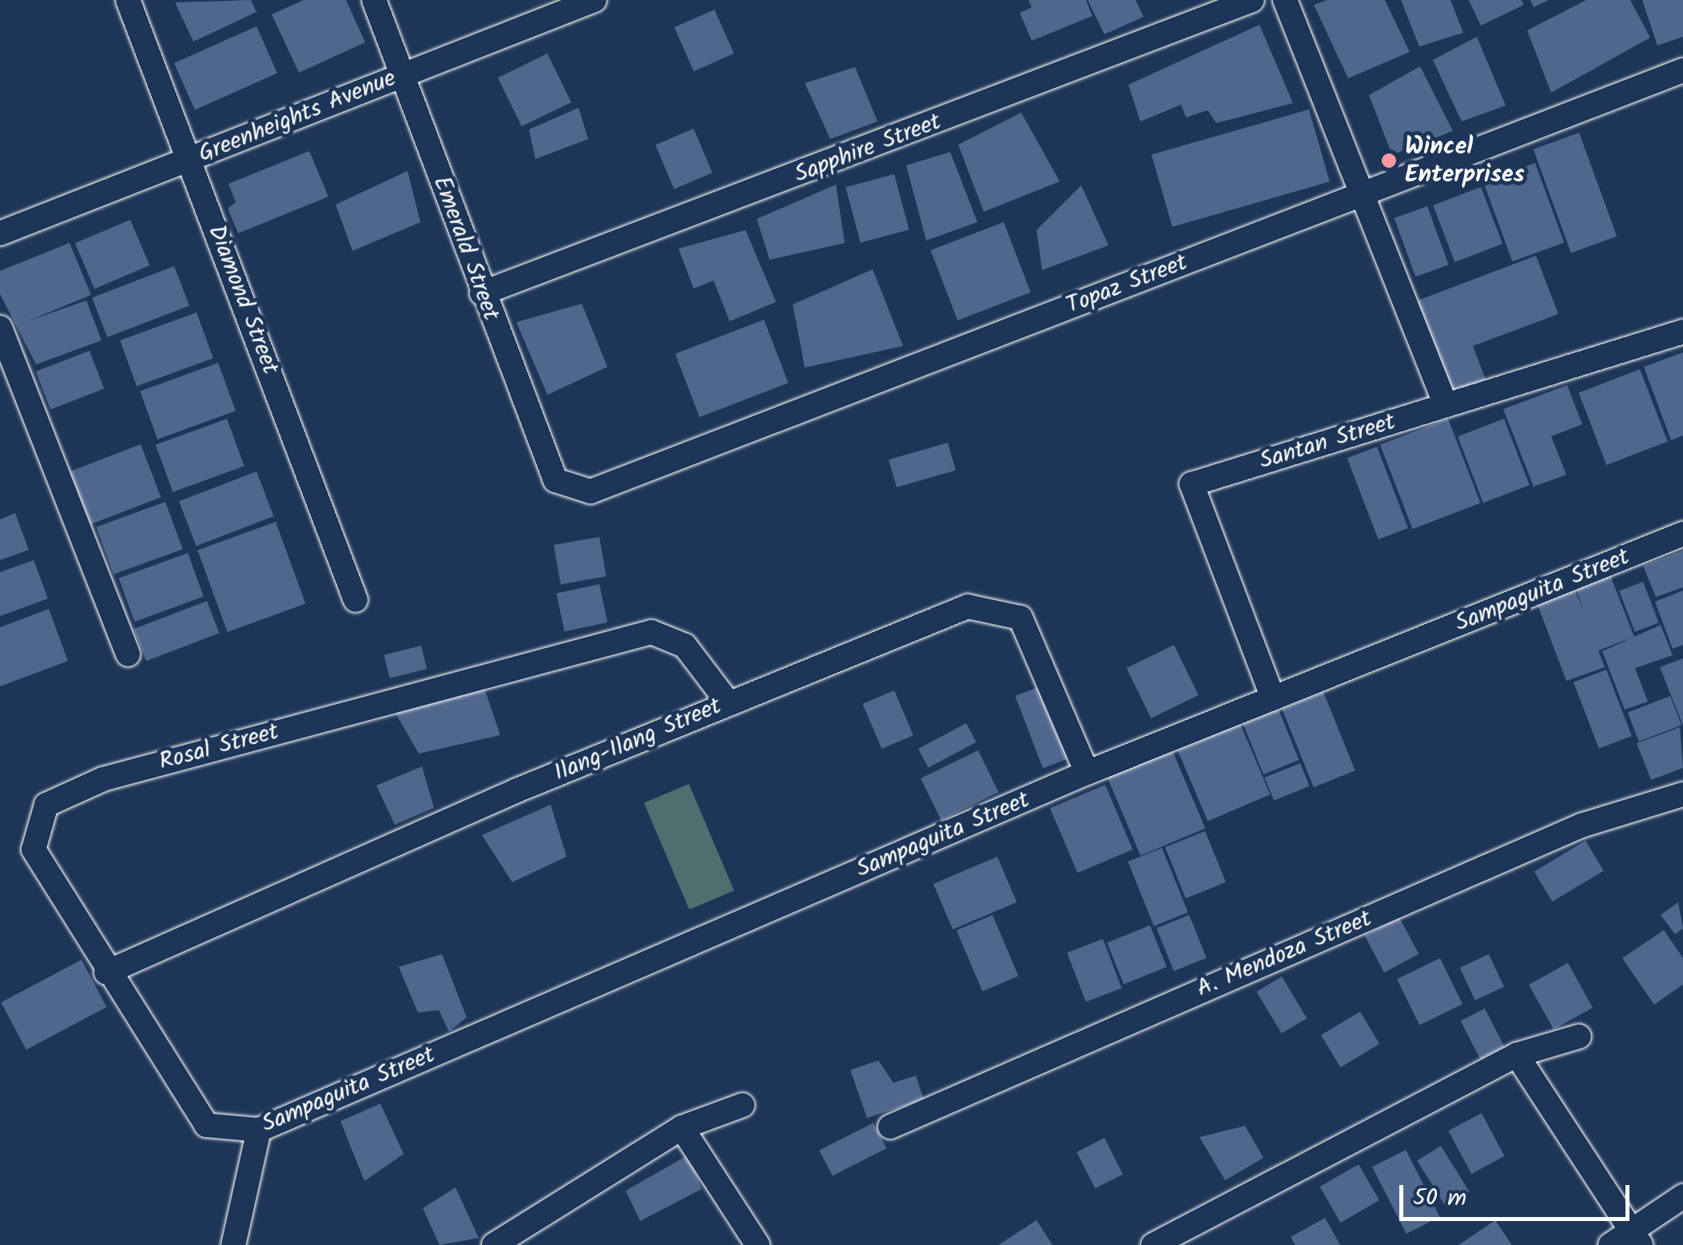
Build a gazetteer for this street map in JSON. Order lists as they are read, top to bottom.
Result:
{
  "streets": {
    "street": [
      "Greenheights Avenue",
      "Sapphire Street",
      "Emerald Street",
      "Topaz Street",
      "Diamond Street",
      "Santan Street",
      "Sampaguita Street",
      "Ilang-Ilang Street",
      "Rosal Street",
      "A. Mendoza Street"
    ]
  },
  "crossings": [
    ["Greenheights Avenue", "Emerald Street"],
    ["Greenheights Avenue", "Diamond Street"],
    ["Sapphire Street", "Emerald Street"],
    ["Emerald Street", "Topaz Street"],
    ["Santan Street", "Sampaguita Street"],
    ["Sampaguita Street", "Ilang-Ilang Street"],
    ["Sampaguita Street", "Rosal Street"],
    ["Ilang-Ilang Street", "Rosal Street"]
  ],
  "places": ["Wincel Enterprises"],
  "scale_bar": "50 m"
}
